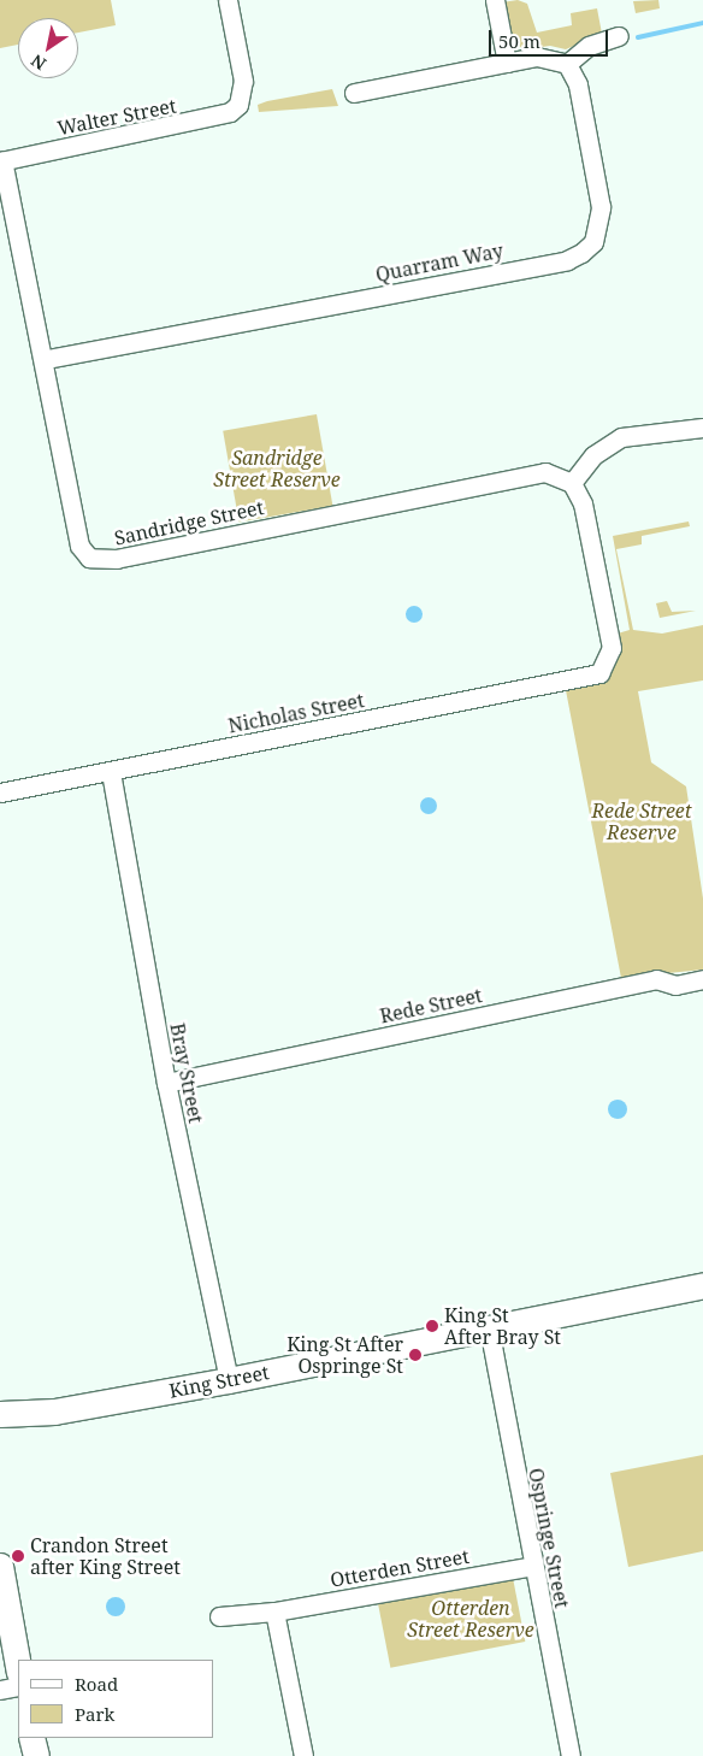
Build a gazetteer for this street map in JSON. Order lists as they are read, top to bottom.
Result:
{
  "streets": {
    "main road": ["King Street"],
    "street": [
      "Walter Street",
      "Quarram Way",
      "Sandridge Street",
      "Nicholas Street",
      "Rede Street",
      "Bray Street",
      "Ospringe Street",
      "Otterden Street"
    ]
  },
  "crossings": [
    ["Walter Street", "Sandridge Street"],
    ["Quarram Way", "Sandridge Street"],
    ["Sandridge Street", "Nicholas Street"],
    ["Nicholas Street", "Bray Street"],
    ["Rede Street", "Bray Street"],
    ["Bray Street", "King Street"],
    ["King Street", "Ospringe Street"],
    ["Ospringe Street", "Otterden Street"]
  ],
  "parks": ["Sandridge Street Reserve", "Rede Street Reserve", "Otterden Street Reserve"],
  "places": ["King St After Bray St", "King St After Ospringe St", "Crandon Street after King Street"],
  "legend": ["Road", "Park"],
  "scale_bar": "50 m",
  "north": "bottom left"
}
